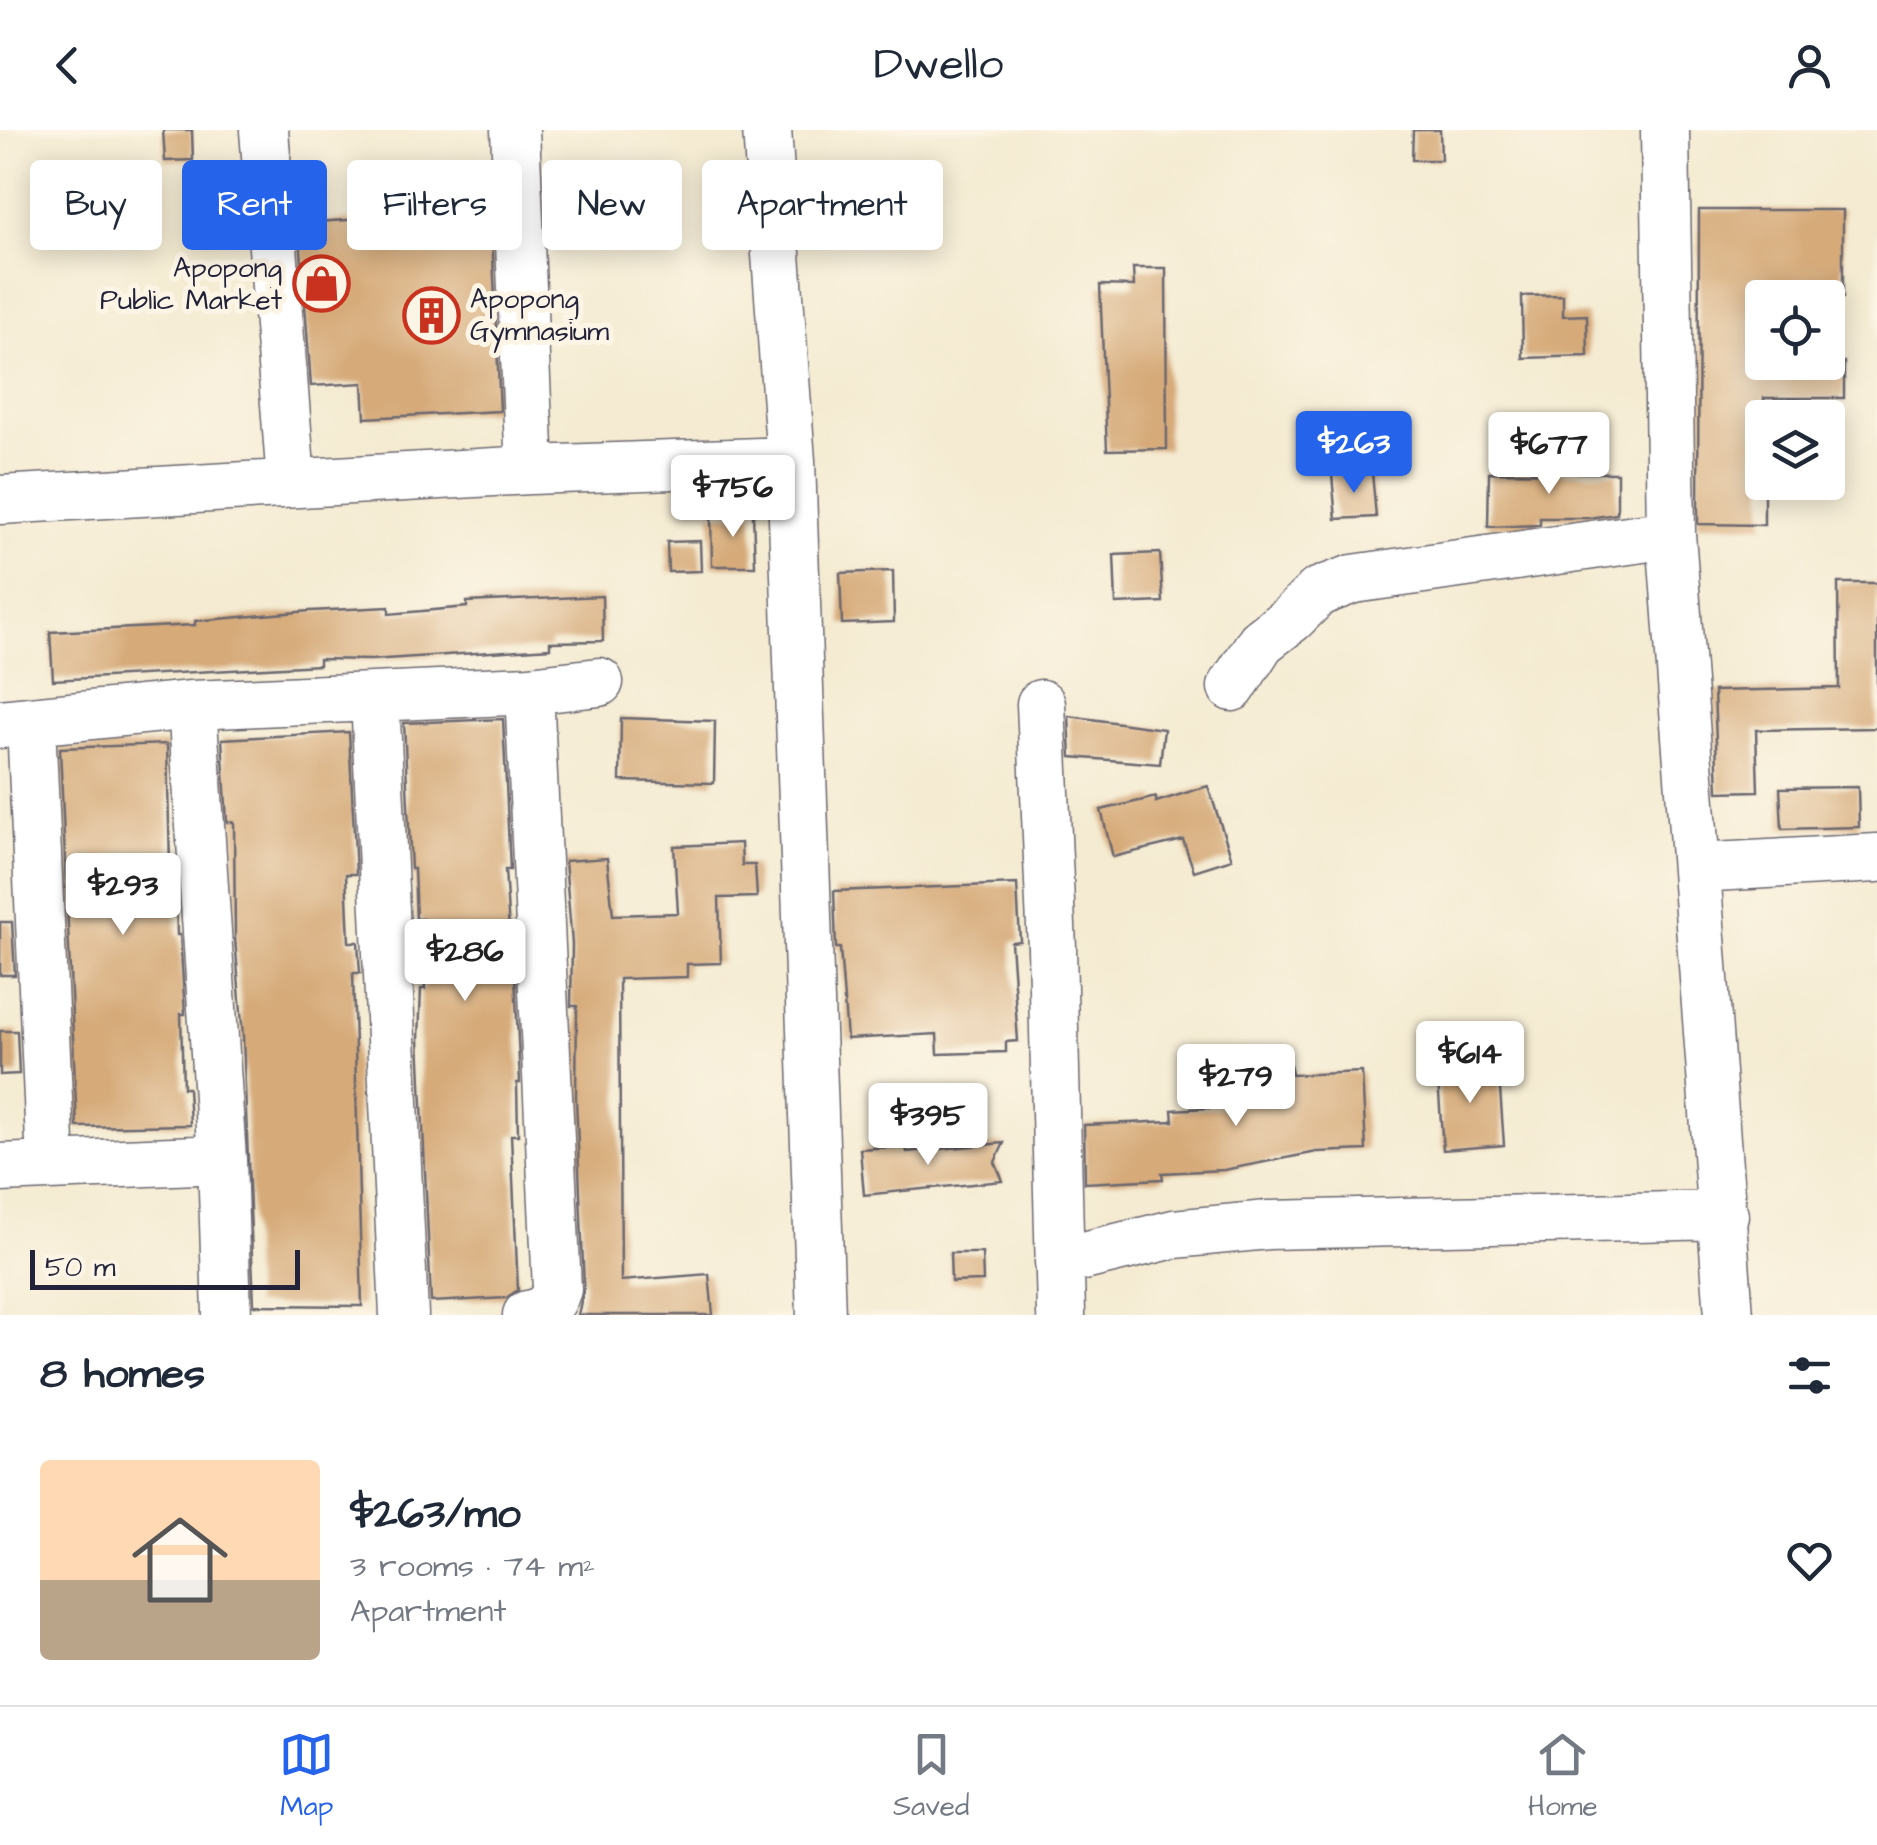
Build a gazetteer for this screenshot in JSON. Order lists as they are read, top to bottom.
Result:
{
  "places": {
    "shop": ["Apopong Public Market"],
    "building": ["Apopong Gymnasium"]
  },
  "scale_bar": "50 m",
  "page": {
    "header": "Dwello",
    "chip": [
      "Buy",
      "Rent",
      "Filters",
      "New",
      "Apartment"
    ],
    "price": [
      "$263",
      "$677",
      "$756",
      "$293",
      "$286",
      "$614",
      "$279",
      "$395"
    ],
    "scale": "50 m",
    "heading": "8 homes",
    "list": [
      {
        "name": "$263/mo",
        "note": "3 rooms · 74 m² · Apartment"
      }
    ],
    "tabs": ["Map", "Saved", "Home"]
  }
}
